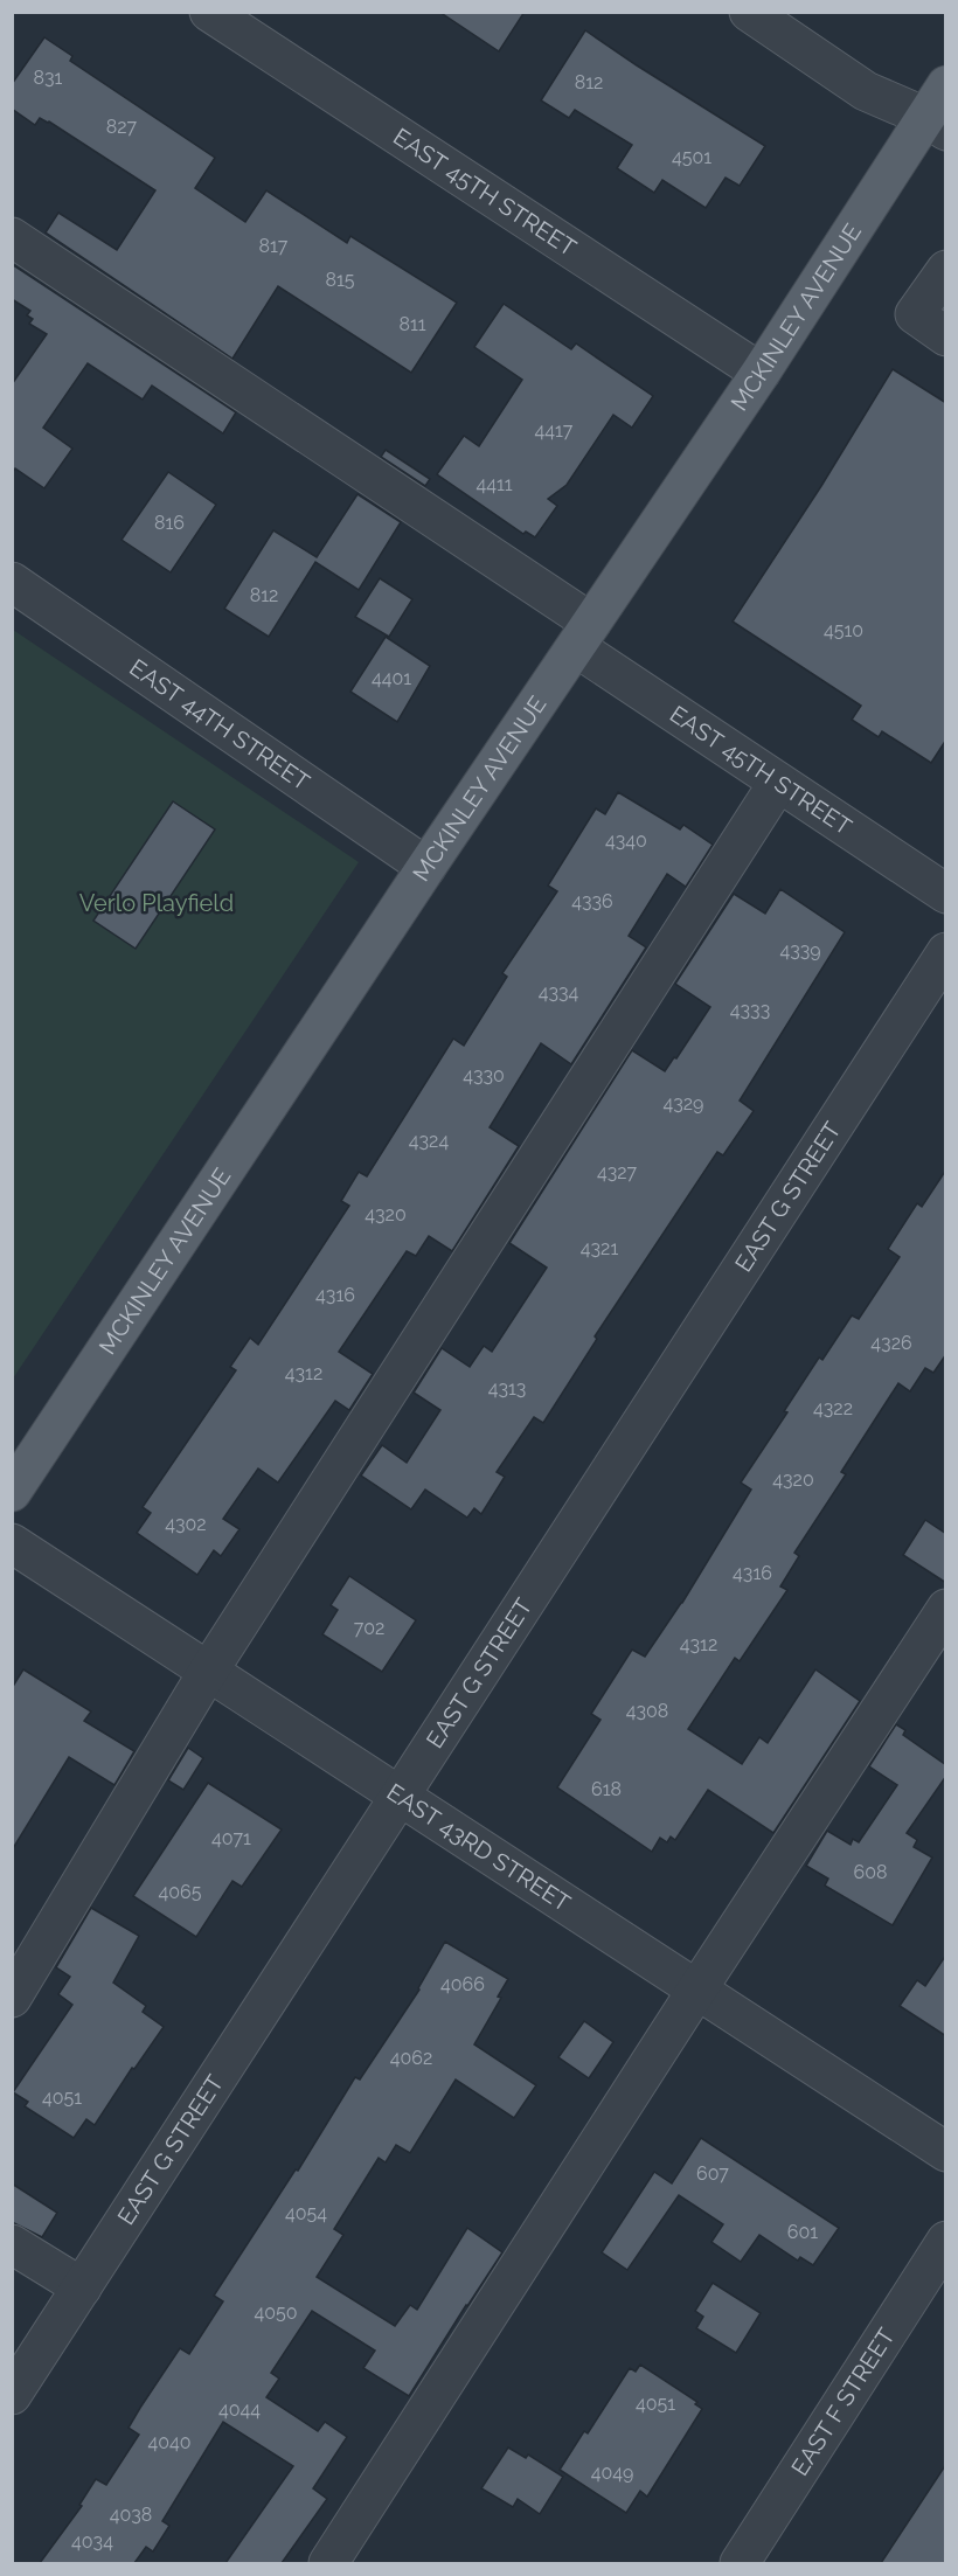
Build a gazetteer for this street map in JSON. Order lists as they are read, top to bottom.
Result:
{
  "streets": {
    "main road": ["MCKINLEY AVENUE"],
    "street": [
      "EAST 45TH STREET",
      "EAST 44TH STREET",
      "EAST G STREET",
      "EAST 43RD STREET",
      "EAST F STREET"
    ]
  },
  "crossings": [
    ["EAST 45TH STREET", "MCKINLEY AVENUE"],
    ["MCKINLEY AVENUE", "EAST 44TH STREET"],
    ["EAST G STREET", "EAST 43RD STREET"]
  ],
  "parks": ["Verlo Playfield"],
  "house_numbers": [
    "831",
    "812",
    "827",
    "4501",
    "817",
    "815",
    "811",
    "4417",
    "4411",
    "816",
    "812",
    "4510",
    "4401",
    "4340",
    "4336",
    "4339",
    "4334",
    "4333",
    "4330",
    "4329",
    "4324",
    "4327",
    "4320",
    "4321",
    "4316",
    "4326",
    "4312",
    "4313",
    "4322",
    "4320",
    "4302",
    "4316",
    "702",
    "4312",
    "4308",
    "618",
    "4071",
    "608",
    "4065",
    "4066",
    "4062",
    "4051",
    "607",
    "4054",
    "601",
    "4050",
    "4051",
    "4044",
    "4040",
    "4049",
    "4038",
    "4034"
  ]
}
